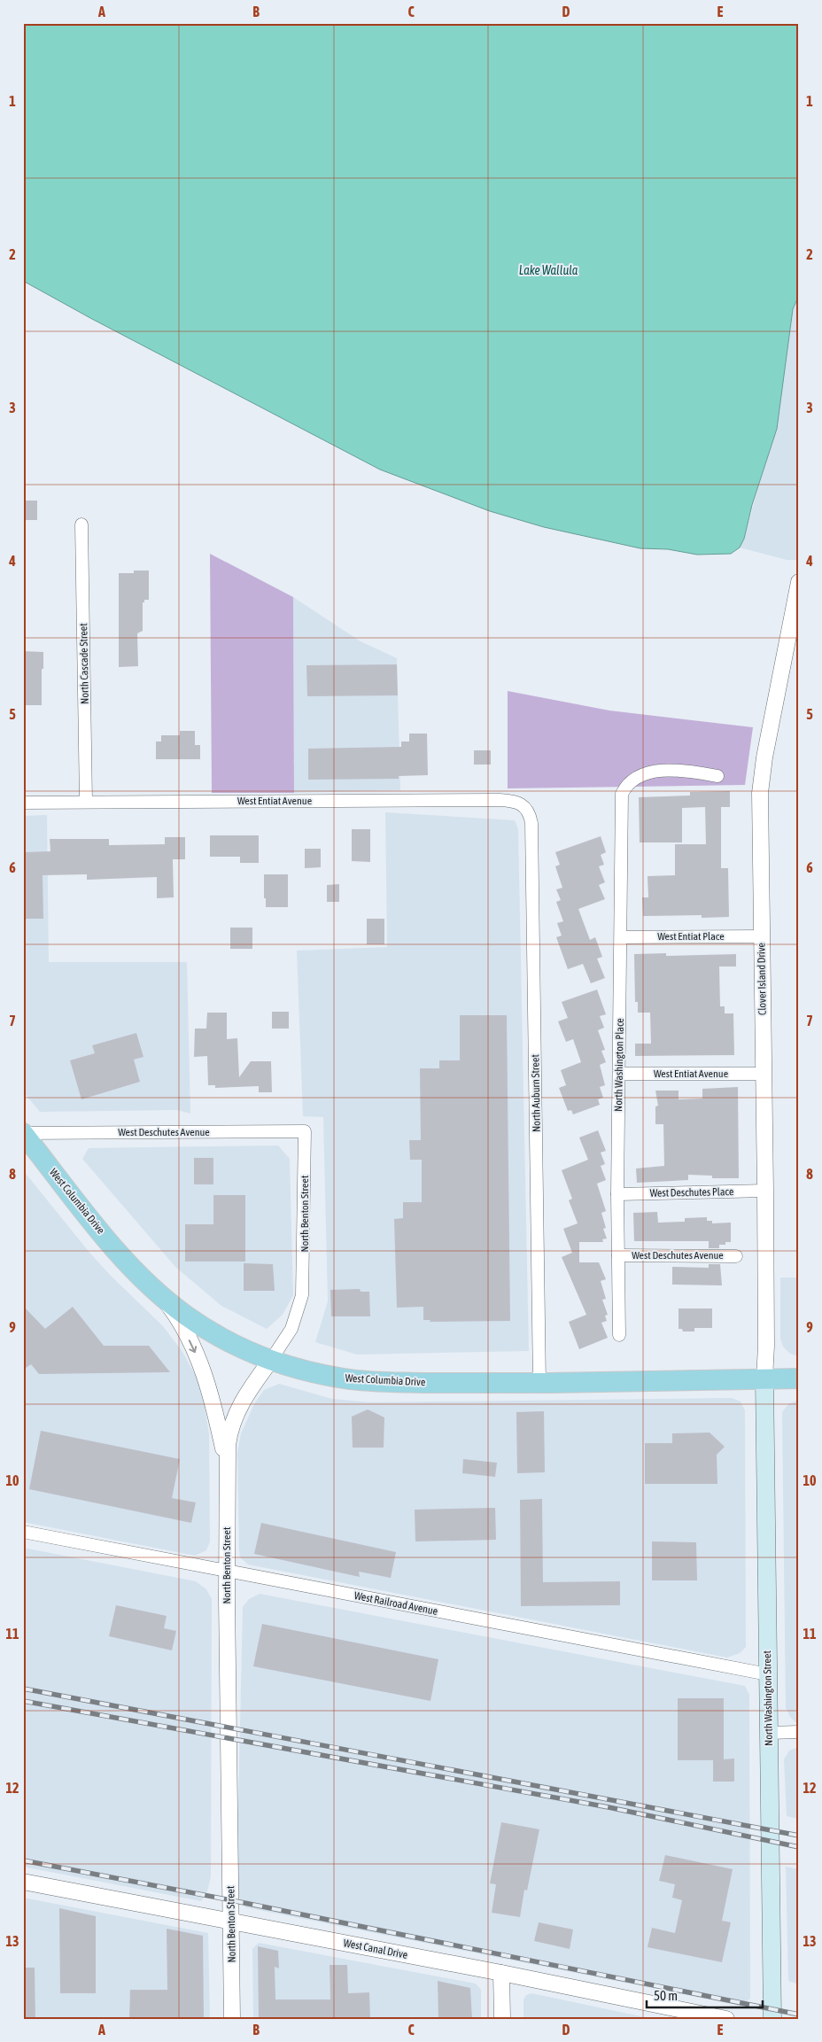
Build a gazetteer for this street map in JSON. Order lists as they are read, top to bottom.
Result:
{
  "streets": {
    "main road": ["West Columbia Drive", "North Washington Street"],
    "street": [
      "North Cascade Street",
      "West Entiat Avenue",
      "West Entiat Place",
      "Clover Island Drive",
      "North Washington Place",
      "North Auburn Street",
      "West Deschutes Avenue",
      "West Deschutes Place",
      "North Benton Street",
      "West Railroad Avenue",
      "West Canal Drive"
    ]
  },
  "crossings": [
    ["North Cascade Street", "West Entiat Avenue"],
    ["West Entiat Avenue", "Clover Island Drive"],
    ["West Entiat Avenue", "North Washington Place"],
    ["West Entiat Avenue", "North Auburn Street"],
    ["West Entiat Place", "Clover Island Drive"],
    ["West Entiat Place", "North Washington Place"],
    ["Clover Island Drive", "West Deschutes Place"],
    ["Clover Island Drive", "West Columbia Drive"],
    ["Clover Island Drive", "North Washington Street"],
    ["North Washington Place", "West Deschutes Avenue"],
    ["North Washington Place", "West Deschutes Place"],
    ["North Auburn Street", "West Columbia Drive"],
    ["West Deschutes Avenue", "West Columbia Drive"],
    ["West Deschutes Avenue", "North Benton Street"],
    ["West Columbia Drive", "North Benton Street"],
    ["West Columbia Drive", "North Washington Street"],
    ["North Benton Street", "West Railroad Avenue"],
    ["North Benton Street", "West Canal Drive"],
    ["West Railroad Avenue", "North Washington Street"]
  ],
  "water": ["Lake Wallula"],
  "scale_bar": "50 m",
  "grid": {
    "columns": [
      "A",
      "B",
      "C",
      "D",
      "E"
    ],
    "rows": [
      "1",
      "2",
      "3",
      "4",
      "5",
      "6",
      "7",
      "8",
      "9",
      "10",
      "11",
      "12",
      "13"
    ]
  }
}
